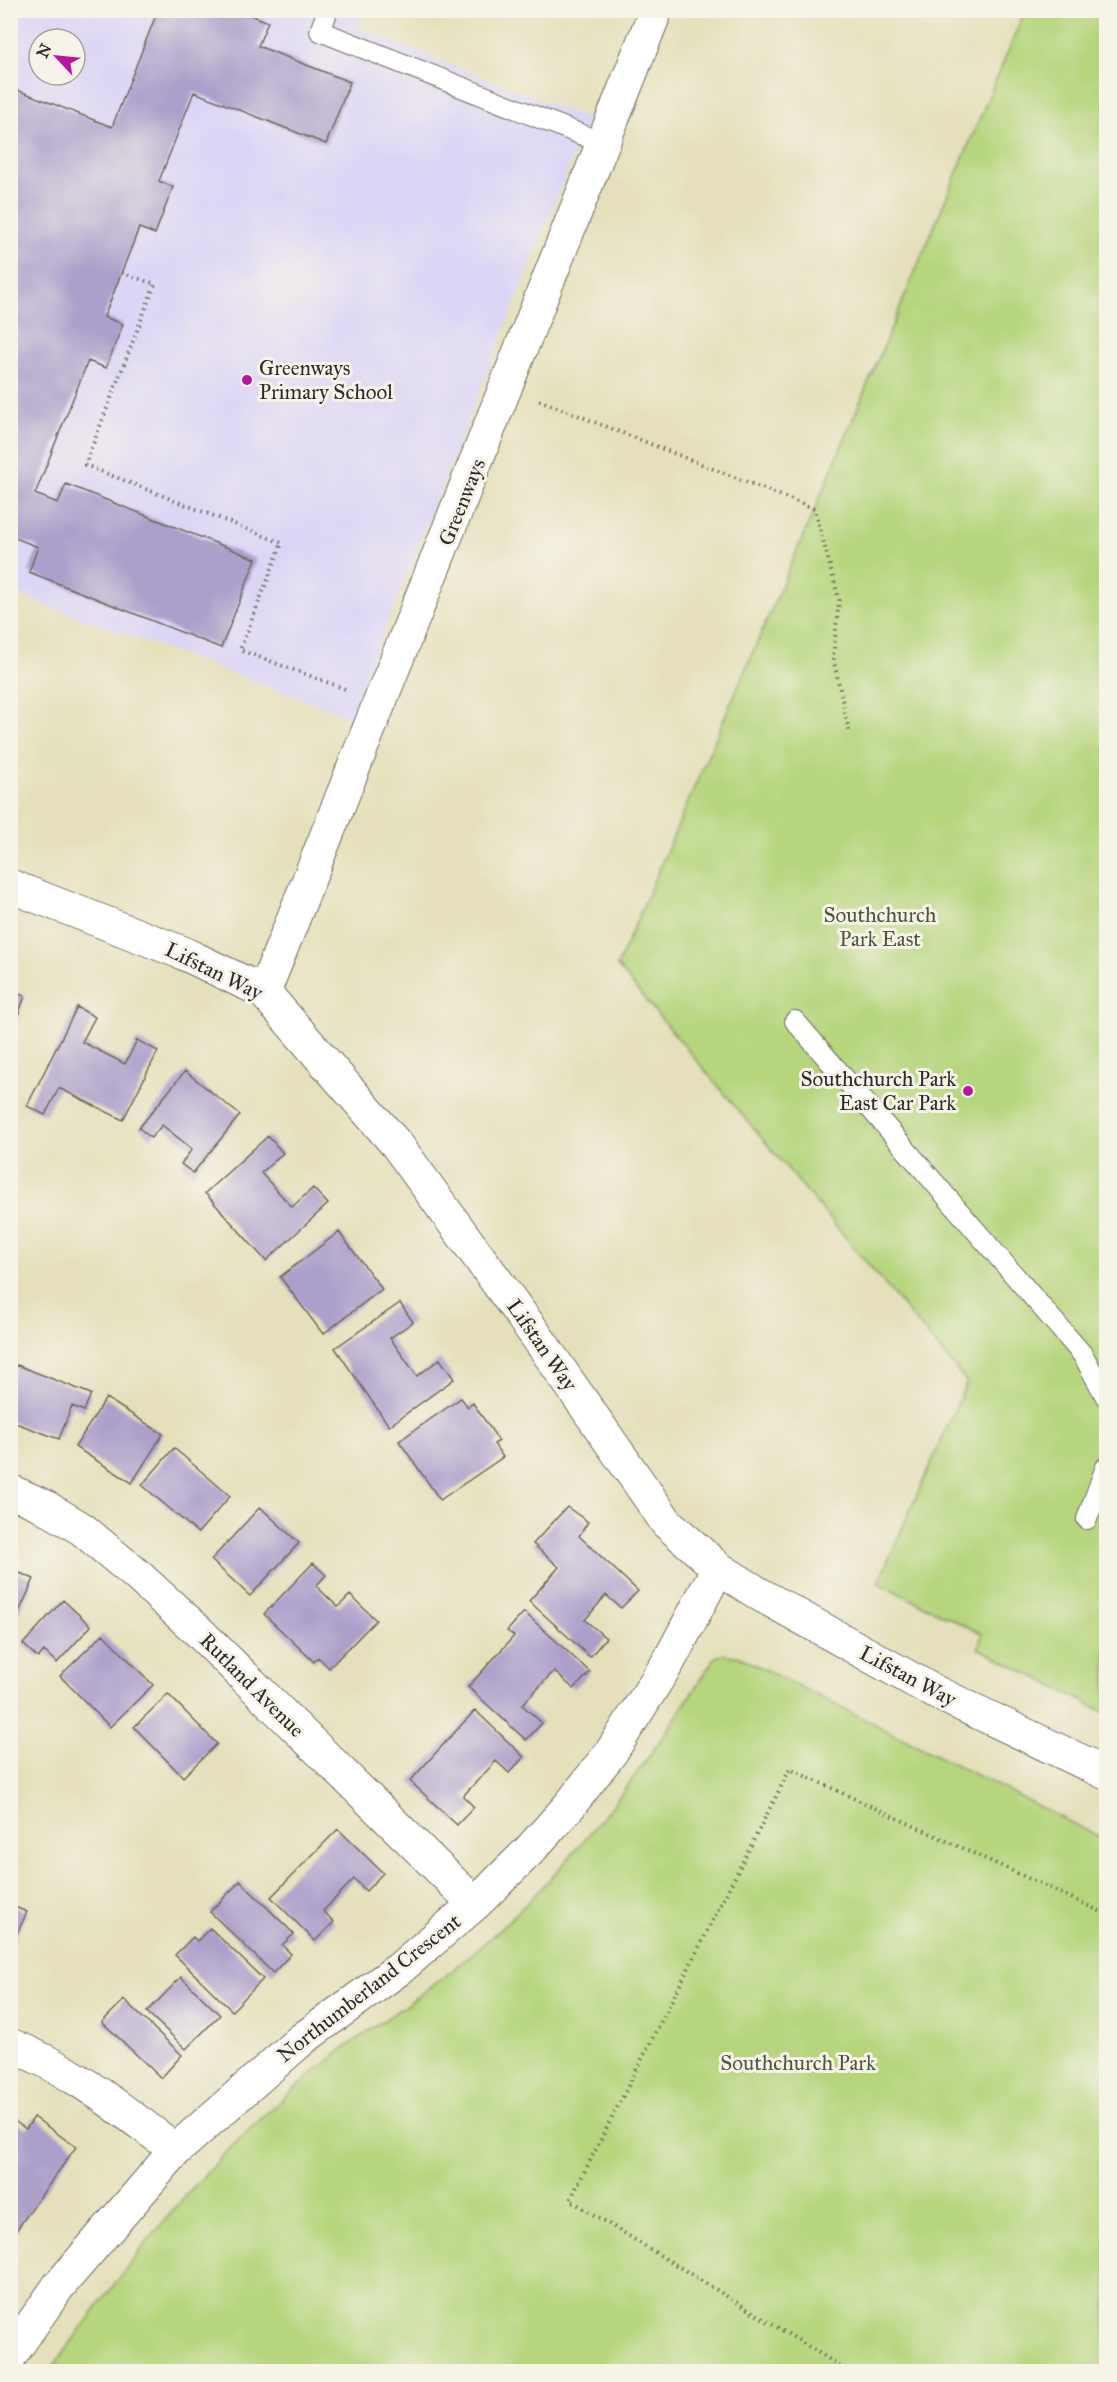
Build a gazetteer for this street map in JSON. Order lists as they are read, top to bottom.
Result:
{
  "streets": {
    "street": [
      "Greenways",
      "Lifstan Way",
      "Rutland Avenue",
      "Northumberland Crescent"
    ]
  },
  "crossings": [
    ["Greenways", "Lifstan Way"],
    ["Lifstan Way", "Northumberland Crescent"],
    ["Rutland Avenue", "Northumberland Crescent"]
  ],
  "parks": ["Southchurch Park East", "Southchurch Park"],
  "places": ["Greenways Primary School", "Southchurch Park East Car Park"],
  "north": "top left"
}
